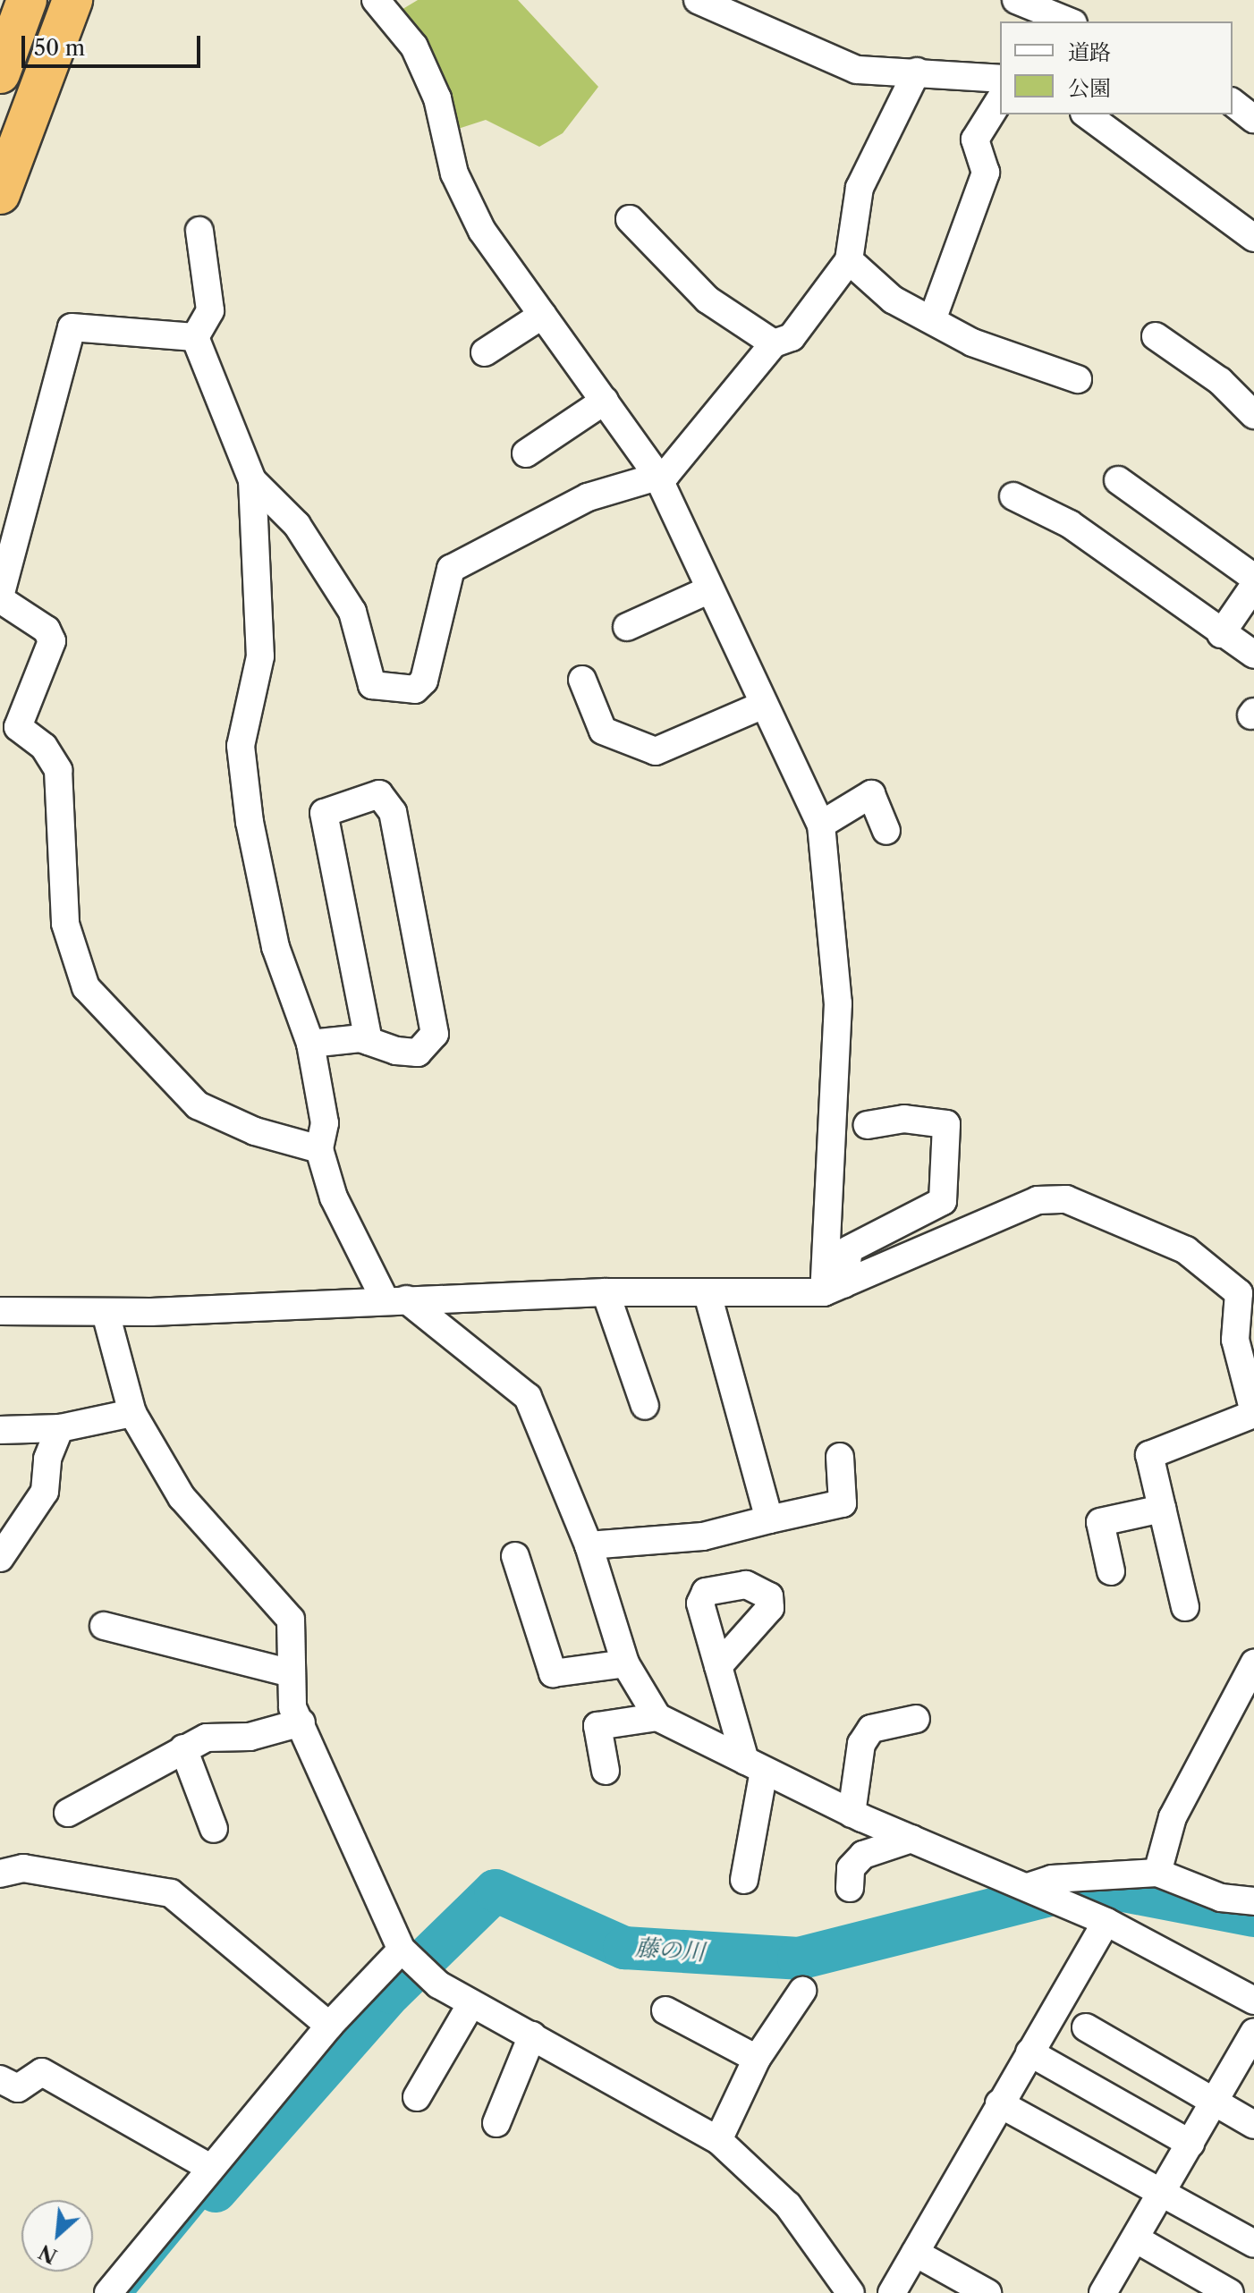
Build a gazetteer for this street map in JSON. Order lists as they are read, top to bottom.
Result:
{
  "water": ["藤の川"],
  "legend": ["道路", "公園"],
  "scale_bar": "50 m",
  "north": "bottom left"
}
